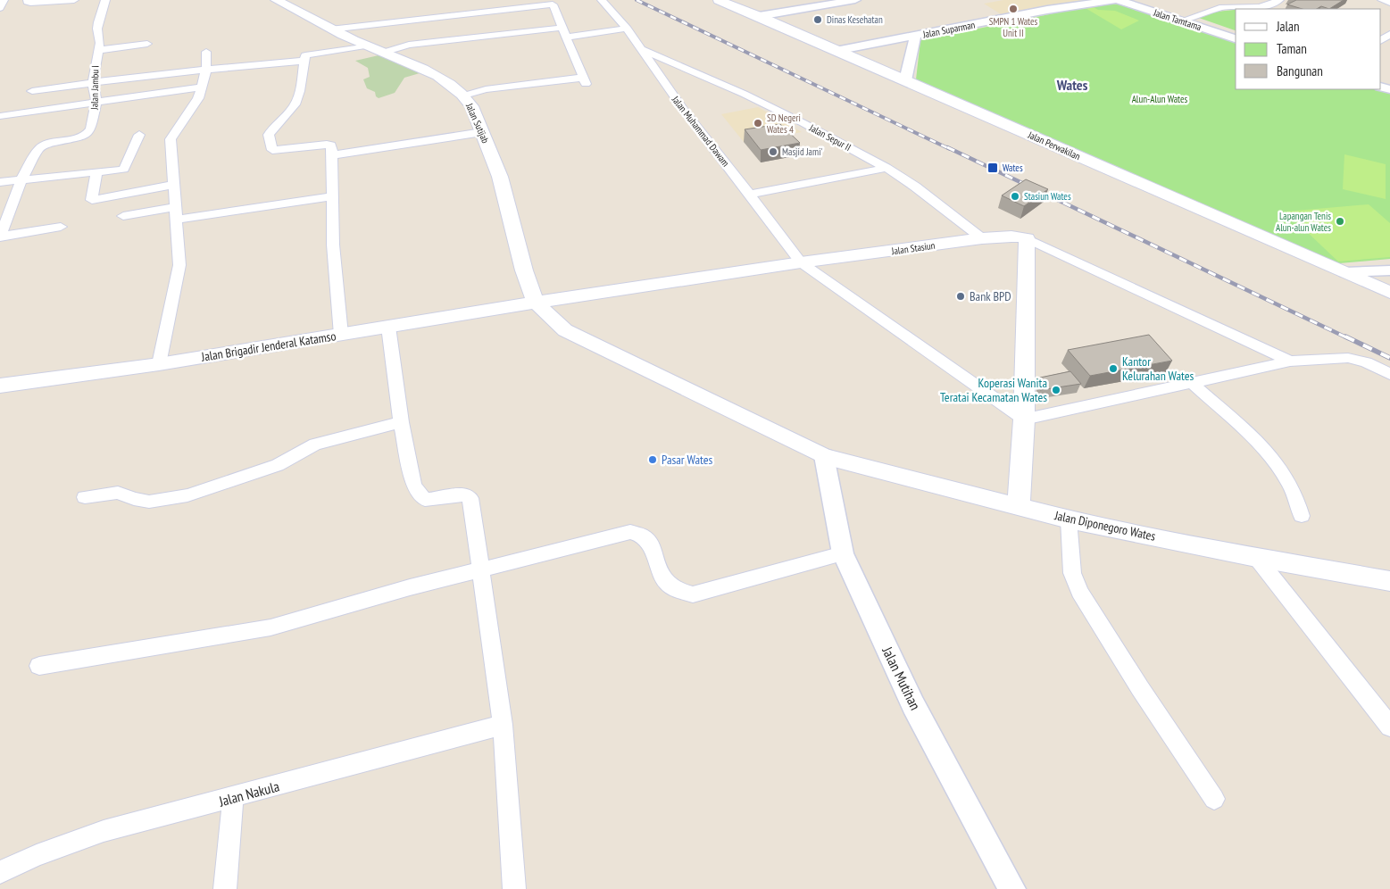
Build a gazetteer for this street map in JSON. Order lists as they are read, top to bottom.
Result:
{
  "streets": {
    "main road": [
      "Jalan Sutijab",
      "Jalan Perwakilan",
      "Jalan Stasiun",
      "Jalan Brigadir Jenderal Katamso",
      "Jalan Diponegoro Wates"
    ],
    "street": [
      "Jalan Tamtama",
      "Jalan Suparman",
      "Jalan Jambu I",
      "Jalan Muhammad Dawam",
      "Jalan Sepur II",
      "Jalan Mutihan",
      "Jalan Nakula"
    ]
  },
  "crossings": [
    ["Jalan Suparman", "Jalan Perwakilan"],
    ["Jalan Sutijab", "Jalan Stasiun"],
    ["Jalan Sutijab", "Jalan Brigadir Jenderal Katamso"],
    ["Jalan Sutijab", "Jalan Diponegoro Wates"],
    ["Jalan Muhammad Dawam", "Jalan Sepur II"],
    ["Jalan Muhammad Dawam", "Jalan Stasiun"],
    ["Jalan Sepur II", "Jalan Stasiun"],
    ["Jalan Stasiun", "Jalan Brigadir Jenderal Katamso"],
    ["Jalan Stasiun", "Jalan Diponegoro Wates"],
    ["Jalan Brigadir Jenderal Katamso", "Jalan Diponegoro Wates"],
    ["Jalan Diponegoro Wates", "Jalan Mutihan"]
  ],
  "districts": ["Wates"],
  "parks": ["Alun-Alun Wates"],
  "places": {
    "other": [
      "SMPN 1 Wates Unit II",
      "Dinas Kesehatan",
      "SD Negeri Wates 4",
      "Masjid Jami'",
      "Stasiun Wates",
      "Lapangan Tenis Alun-alun Wates",
      "Bank BPD",
      "Kantor Kelurahan Wates",
      "Koperasi Wanita Teratai Kecamatan Wates",
      "Pasar Wates"
    ],
    "transit": ["Wates"]
  },
  "legend": ["Jalan", "Taman", "Bangunan"]
}
